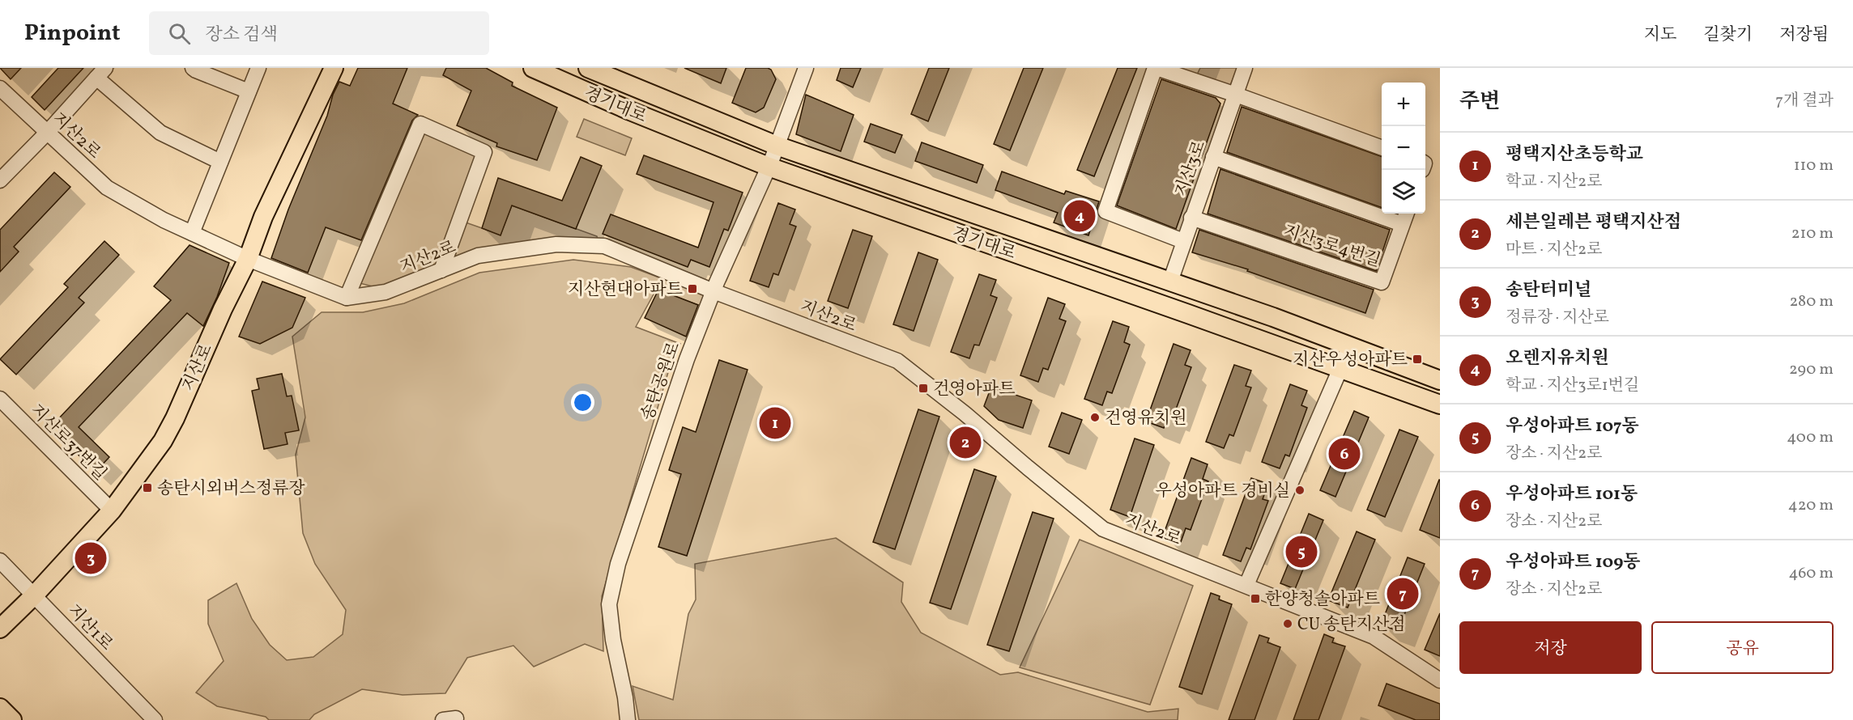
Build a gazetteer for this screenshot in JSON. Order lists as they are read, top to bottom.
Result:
{
  "streets": {
    "main road": ["경기대로", "지산로"],
    "street": [
      "지산2로",
      "지산3로",
      "지산3로4번길",
      "송탄공원로",
      "지산로37번길",
      "지산1로"
    ]
  },
  "crossings": [
    ["경기대로", "지산3로"],
    ["경기대로", "송탄공원로"],
    ["지산2로", "지산로"],
    ["지산2로", "송탄공원로"],
    ["지산3로", "지산3로4번길"],
    ["지산로", "지산로37번길"],
    ["지산로", "지산1로"]
  ],
  "places": {
    "transit": [
      "지산현대아파트",
      "지산우성아파트",
      "건영아파트",
      "송탄시외버스정류장",
      "한양청솔아파트"
    ],
    "other": ["건영유치원", "우성아파트 경비실", "CU 송탄지산점"]
  },
  "page": {
    "header": "Pinpoint",
    "search": "장소 검색",
    "nav": ["지도", "길찾기", "저장됨"],
    "heading": ["주변", "7개 결과"],
    "map_buttons": ["+", "−"],
    "list": [
      {
        "mark": "1",
        "name": "평택지산초등학교",
        "note": "학교 · 지산2로",
        "value": "110 m"
      },
      {
        "mark": "2",
        "name": "세븐일레븐 평택지산점",
        "note": "마트 · 지산2로",
        "value": "210 m"
      },
      {
        "mark": "3",
        "name": "송탄터미널",
        "note": "정류장 · 지산로",
        "value": "280 m"
      },
      {
        "mark": "4",
        "name": "오렌지유치원",
        "note": "학교 · 지산3로1번길",
        "value": "290 m"
      },
      {
        "mark": "5",
        "name": "우성아파트 107동",
        "note": "장소 · 지산2로",
        "value": "400 m"
      },
      {
        "mark": "6",
        "name": "우성아파트 101동",
        "note": "장소 · 지산2로",
        "value": "420 m"
      },
      {
        "mark": "7",
        "name": "우성아파트 109동",
        "note": "장소 · 지산2로",
        "value": "460 m"
      }
    ],
    "pins": [
      "4",
      "1",
      "2",
      "6",
      "5",
      "3",
      "7"
    ],
    "buttons": ["저장", "공유"]
  }
}
